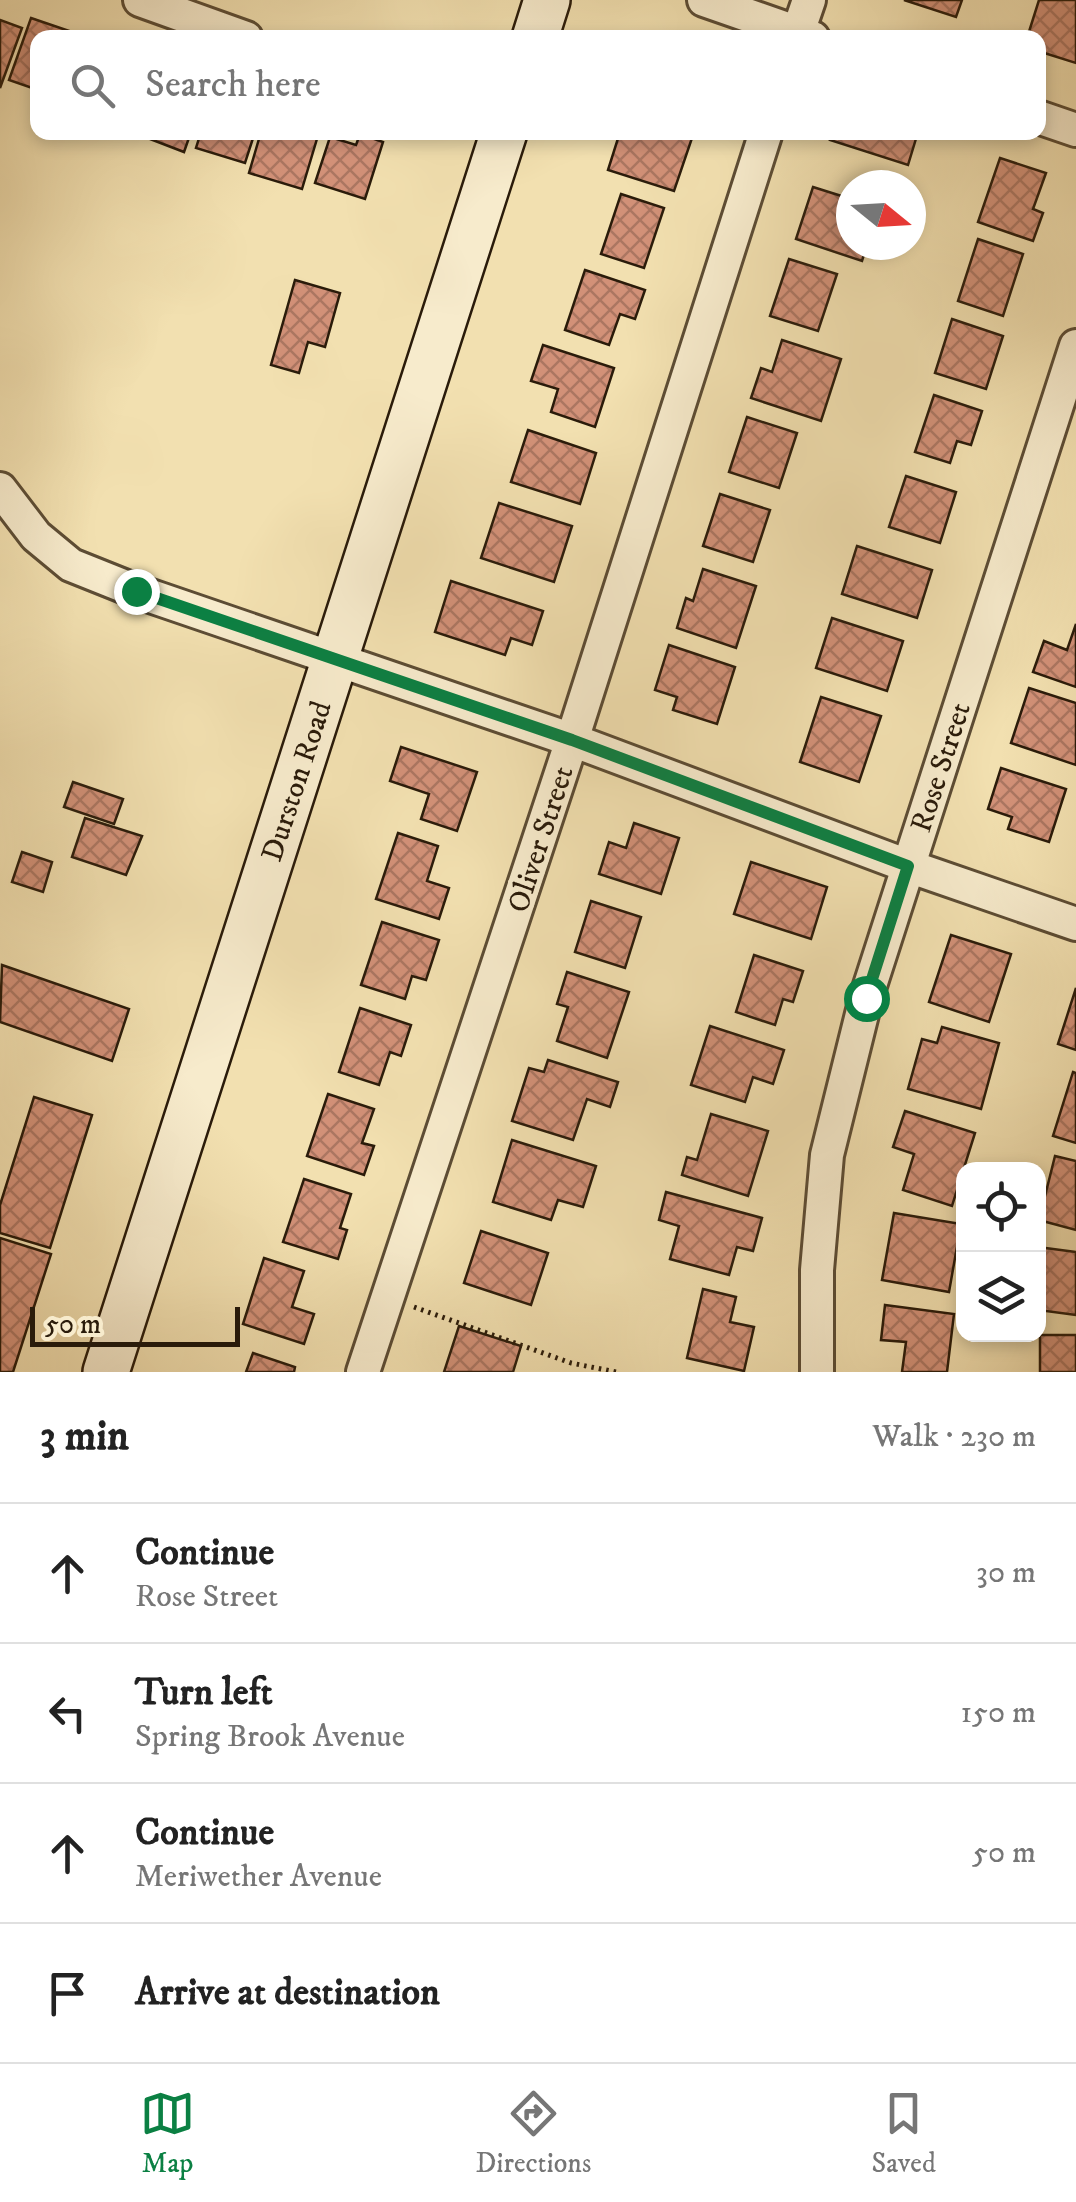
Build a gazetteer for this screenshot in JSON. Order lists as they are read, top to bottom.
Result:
{
  "streets": {
    "main road": ["Durston Road"],
    "street": ["Rose Street", "Oliver Street"]
  },
  "scale_bar": "50 m",
  "north": "right",
  "page": {
    "search": "Search here",
    "scale": "50 m",
    "heading": ["3 min", "Walk · 230 m"],
    "list": [
      ["Continue", "Rose Street", "30 m"],
      ["Turn left", "Spring Brook Avenue", "150 m"],
      ["Continue", "Meriwether Avenue", "50 m"],
      "Arrive at destination"
    ],
    "nav": ["Map", "Directions", "Saved"]
  }
}
